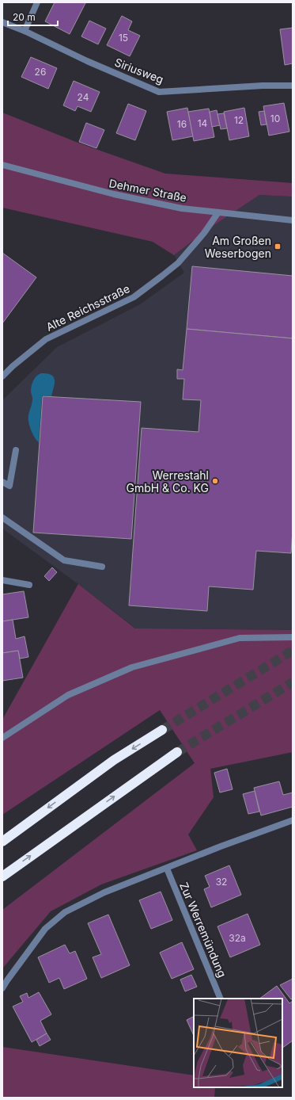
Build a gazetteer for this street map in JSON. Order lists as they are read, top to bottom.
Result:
{
  "streets": {
    "street": [
      "Siriusweg",
      "Dehmer Straße",
      "Alte Reichsstraße",
      "Zur Werremündung"
    ]
  },
  "crossings": [
    ["Dehmer Straße", "Alte Reichsstraße"]
  ],
  "places": {
    "transit": ["Am Großen Weserbogen"],
    "other": ["Werrestahl GmbH & Co. KG"]
  },
  "house_numbers": [
    "15",
    "26",
    "24",
    "10",
    "12",
    "14",
    "16",
    "32",
    "32a"
  ],
  "scale_bar": "20 m"
}
